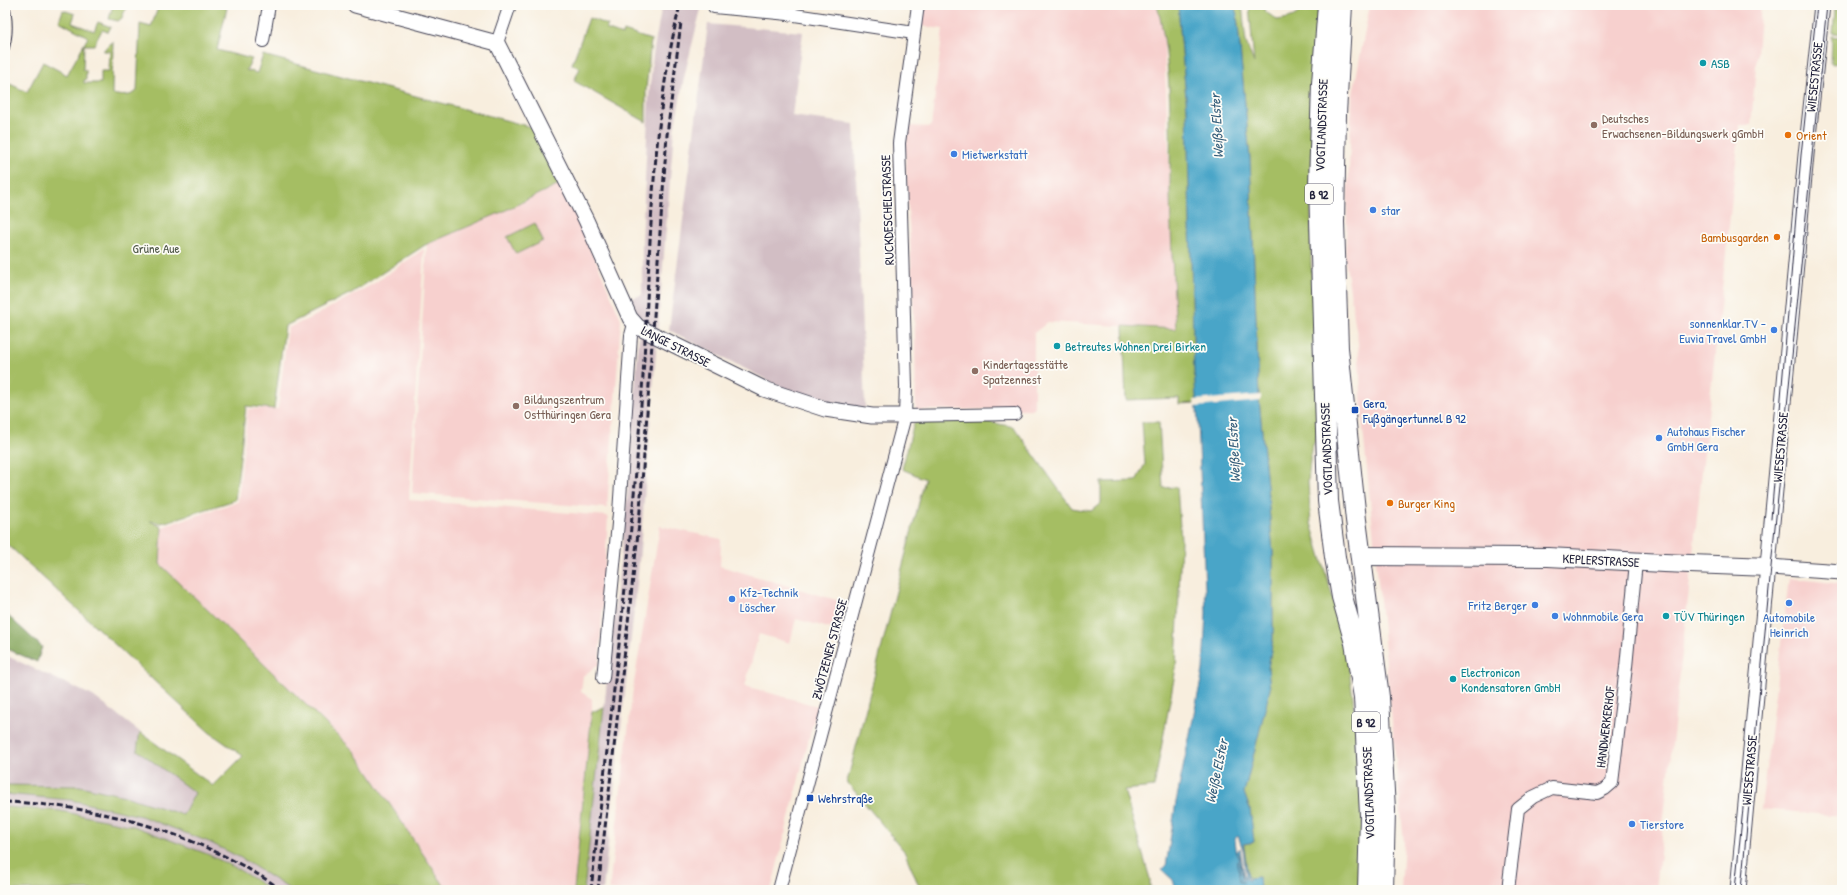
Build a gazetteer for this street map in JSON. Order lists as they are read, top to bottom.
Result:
{
  "streets": {
    "main road": ["VOGTLANDSTRASSE", "B 92", "KEPLERSTRASSE"],
    "street": [
      "WIESESTRASSE",
      "RUCKDESCHELSTRASSE",
      "LANGE STRASSE",
      "ZWÖTZENER STRASSE",
      "HANDWERKERHOF"
    ]
  },
  "crossings": [
    ["WIESESTRASSE", "KEPLERSTRASSE"],
    ["VOGTLANDSTRASSE", "KEPLERSTRASSE"],
    ["RUCKDESCHELSTRASSE", "LANGE STRASSE"],
    ["RUCKDESCHELSTRASSE", "ZWÖTZENER STRASSE"],
    ["LANGE STRASSE", "ZWÖTZENER STRASSE"],
    ["KEPLERSTRASSE", "HANDWERKERHOF"]
  ],
  "water": ["Weiße Elster"],
  "parks": ["Grüne Aue"],
  "places": {
    "other": [
      "ASB",
      "Deutsches Erwachsenen-Bildungswerk gGmbH",
      "Orient",
      "Mietwerkstatt",
      "star",
      "Bambusgarden",
      "sonnenklar.TV - Euvia Travel GmbH",
      "Betreutes Wohnen Drei Birken",
      "Kindertagesstätte Spatzennest",
      "Bildungszentrum Ostthüringen Gera",
      "Autohaus Fischer GmbH Gera",
      "Burger King",
      "Kfz-Technik Löscher",
      "Automobile Heinrich",
      "Fritz Berger",
      "Wohnmobile Gera",
      "TÜV Thüringen",
      "Electronicon Kondensatoren GmbH",
      "Tierstore"
    ],
    "transit": ["Gera, Fußgängertunnel B 92", "Wehrstraße"]
  }
}
